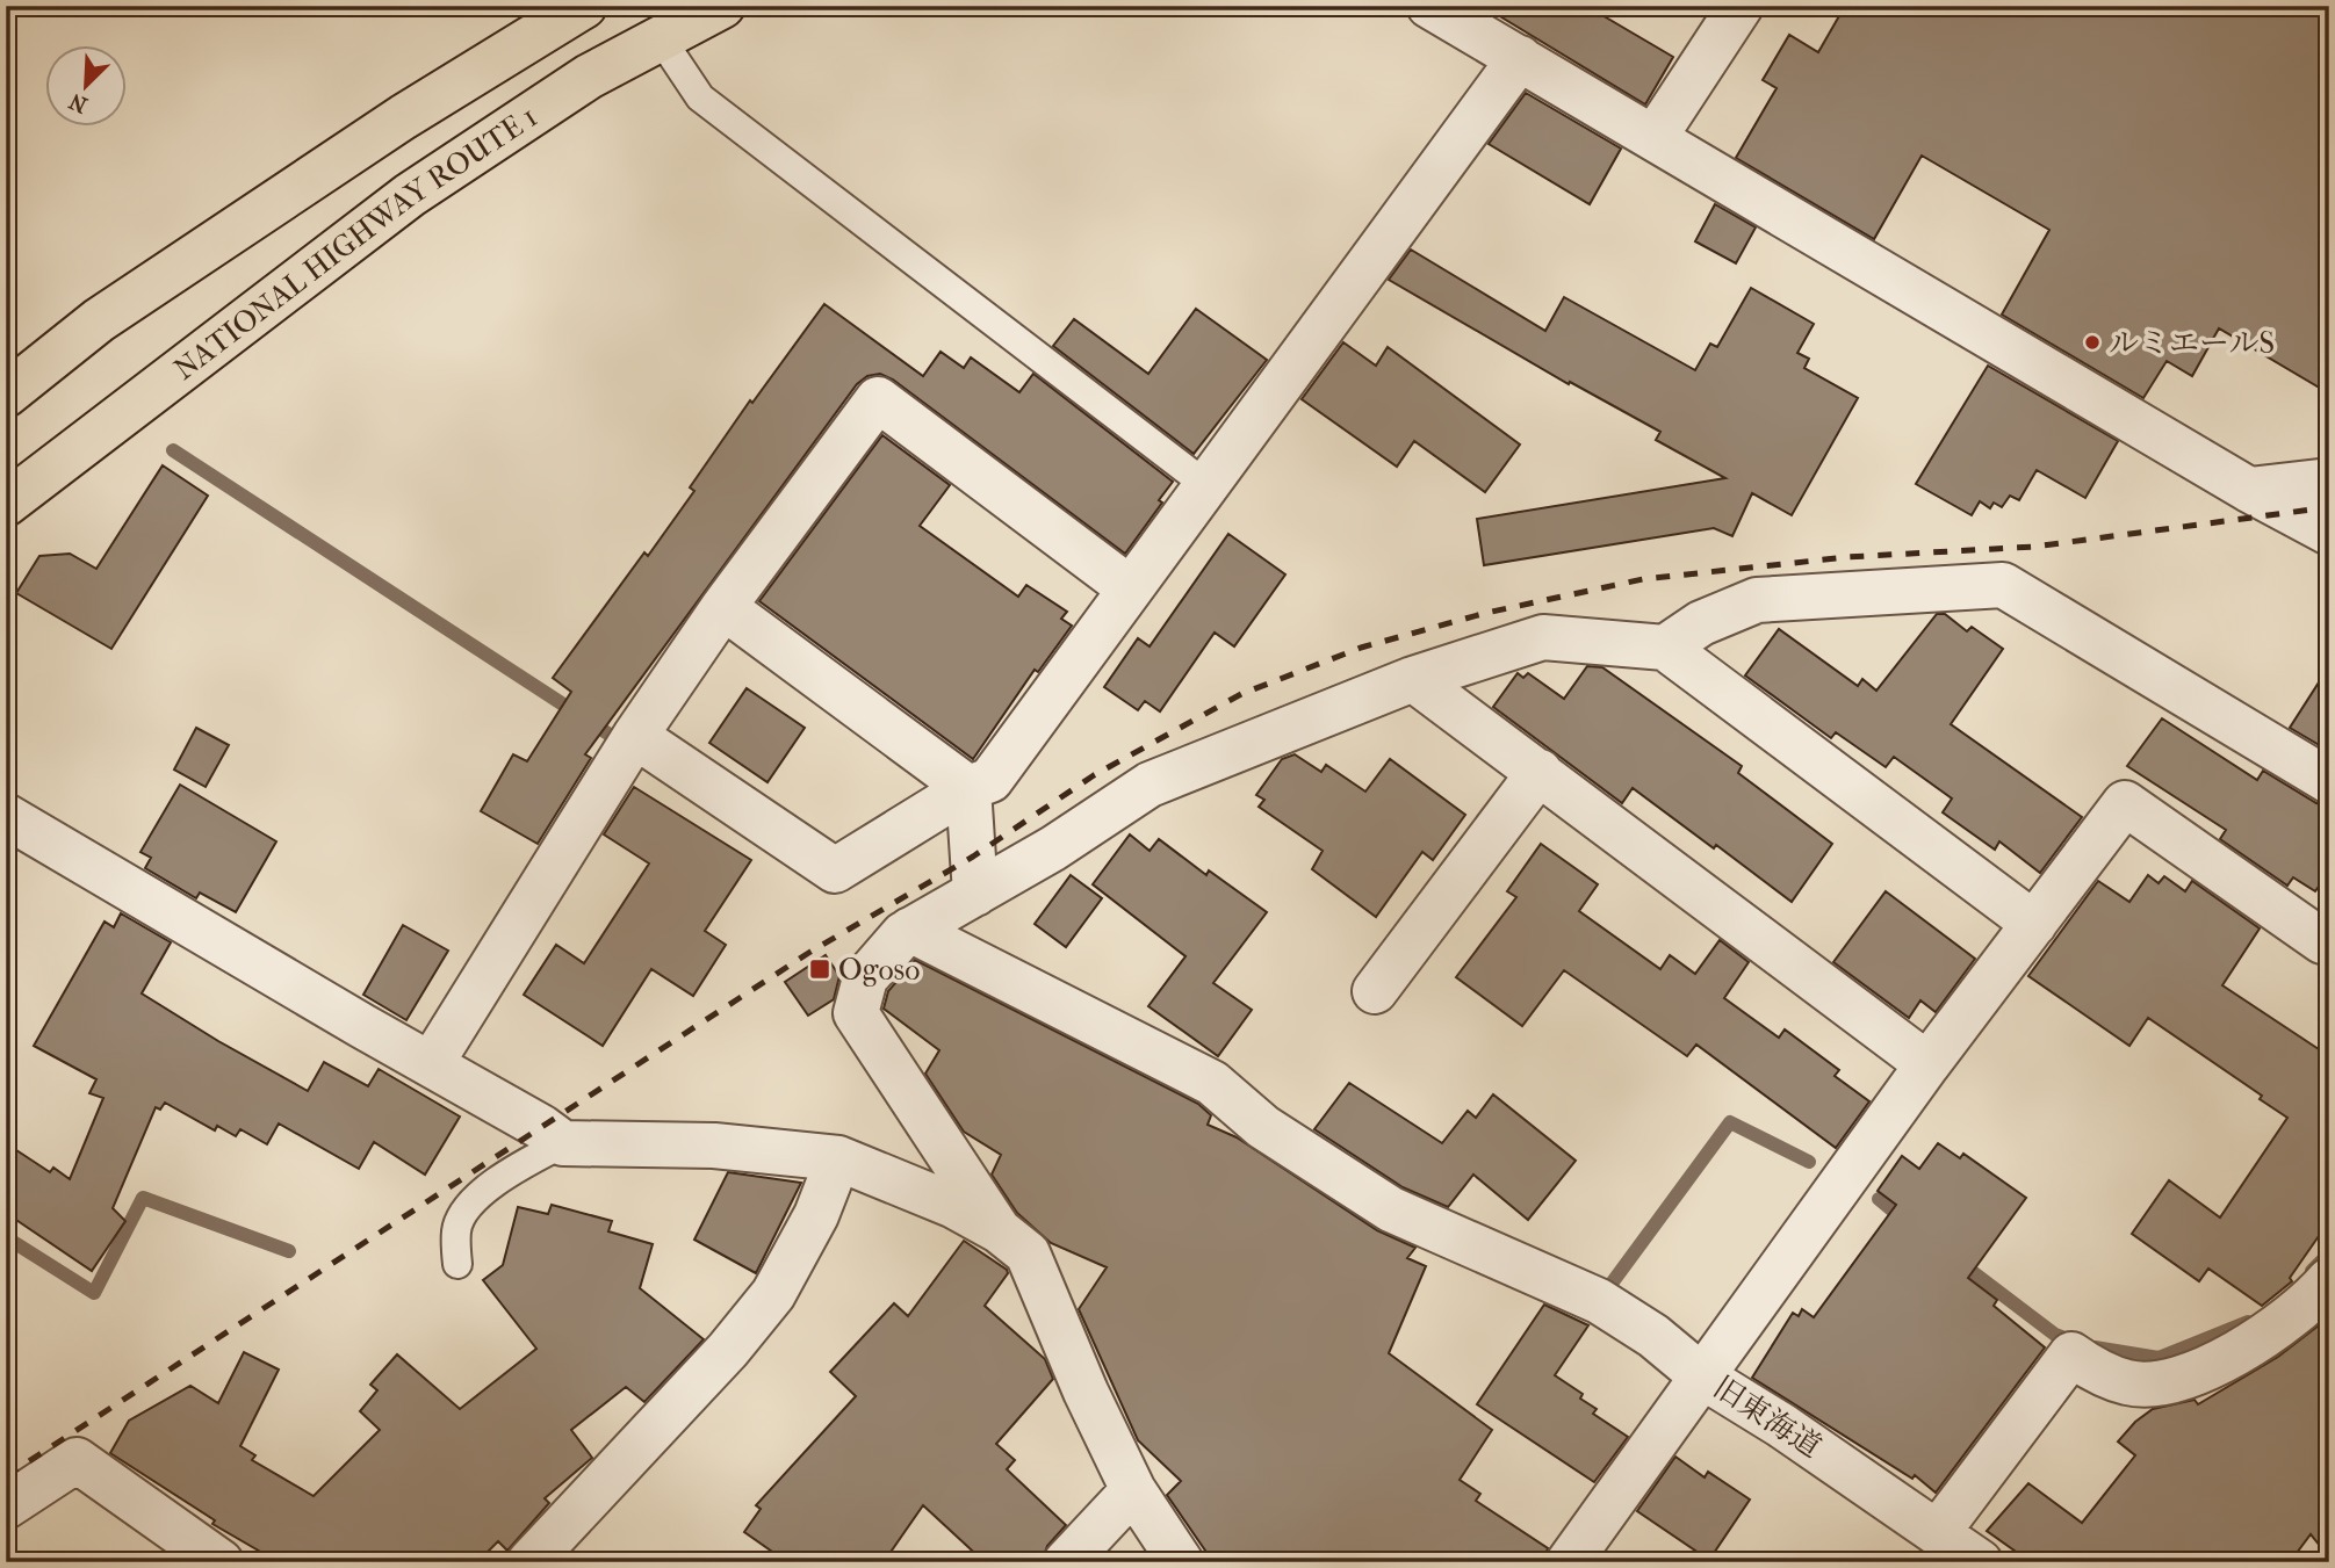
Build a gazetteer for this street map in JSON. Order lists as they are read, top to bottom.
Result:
{
  "streets": {
    "highway": ["NATIONAL HIGHWAY ROUTE 1"],
    "street": ["旧東海道"]
  },
  "places": {
    "other": ["ルミエールS"],
    "transit": ["Ogoso"]
  },
  "north": "bottom left"
}
